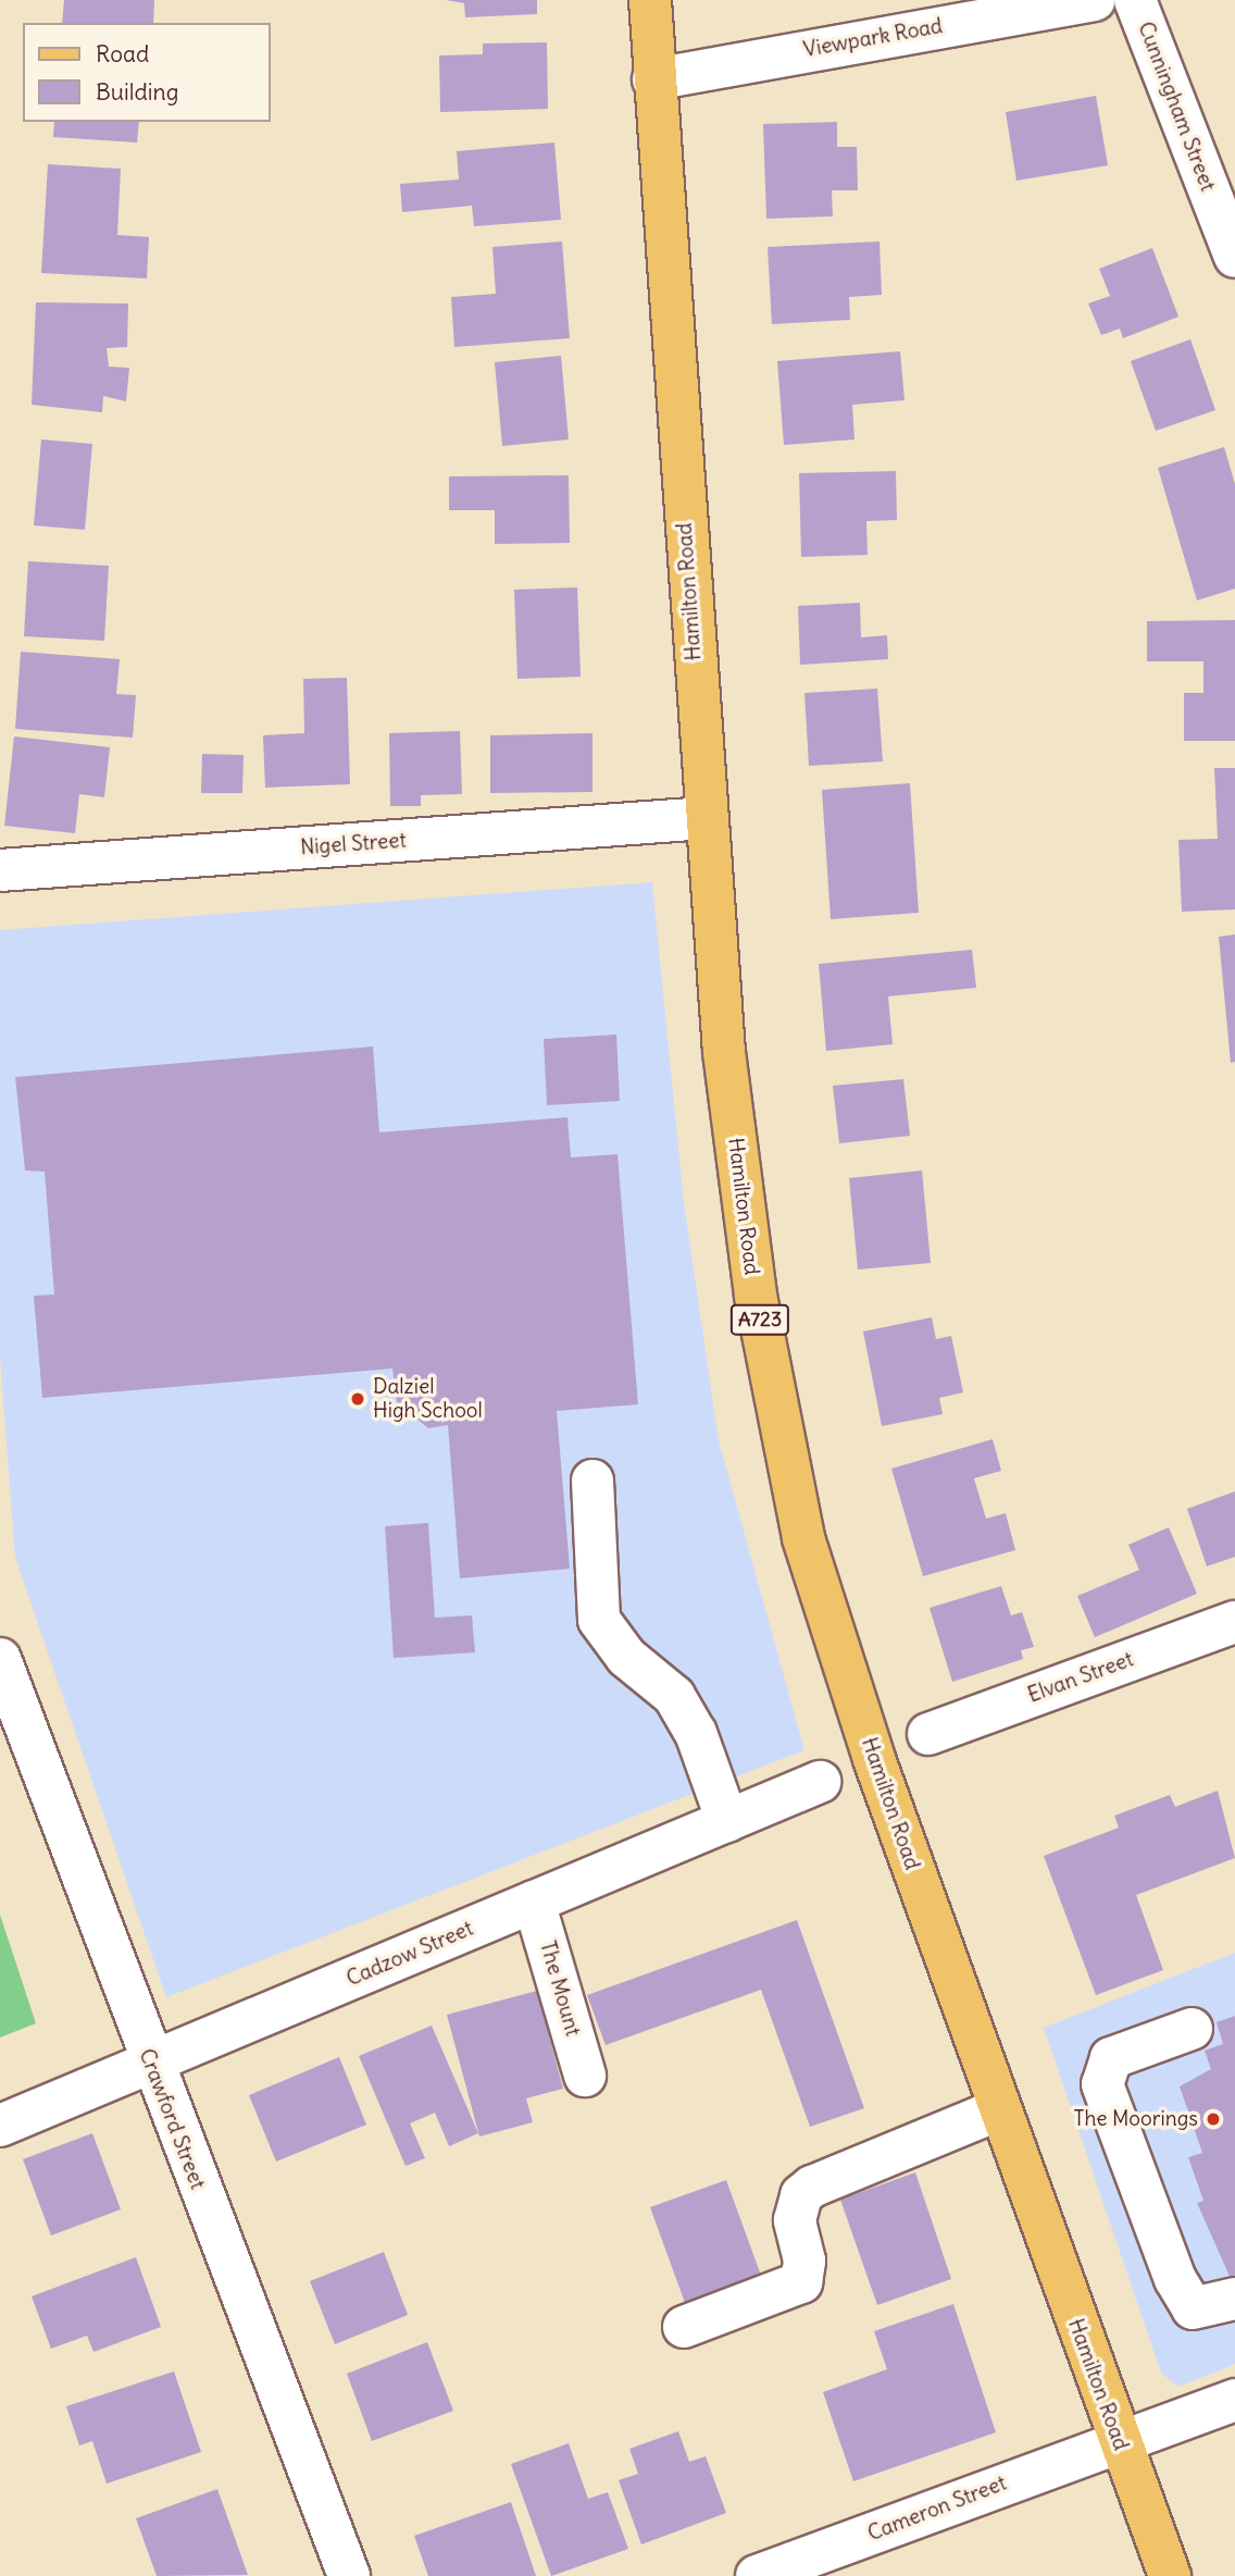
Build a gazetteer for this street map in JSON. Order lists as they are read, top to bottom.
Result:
{
  "streets": {
    "main road": ["Hamilton Road", "A723"],
    "street": [
      "Viewpark Road",
      "Cunningham Street",
      "Nigel Street",
      "Elvan Street",
      "Cadzow Street",
      "The Mount",
      "Crawford Street",
      "Cameron Street"
    ]
  },
  "crossings": [
    ["Viewpark Road", "Hamilton Road"],
    ["Hamilton Road", "Nigel Street"],
    ["Hamilton Road", "Cameron Street"],
    ["Cadzow Street", "The Mount"],
    ["Cadzow Street", "Crawford Street"]
  ],
  "places": ["Dalziel High School", "The Moorings"],
  "legend": ["Road", "Building"]
}
